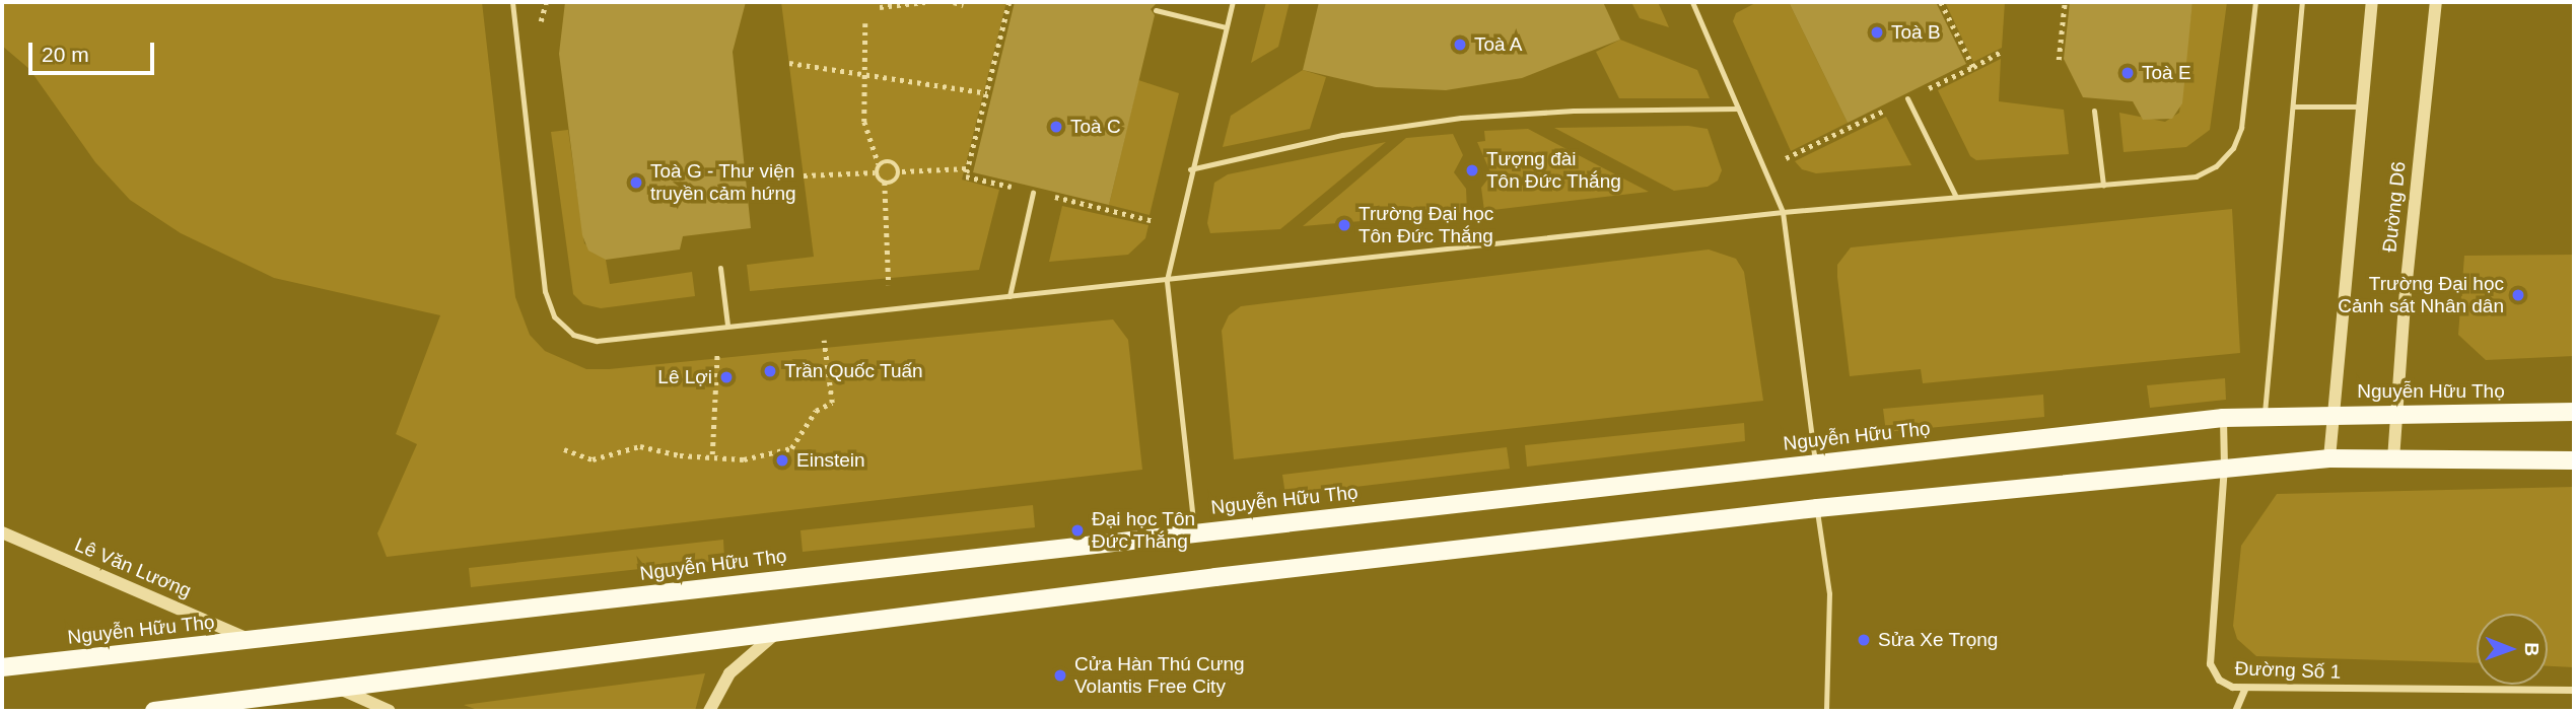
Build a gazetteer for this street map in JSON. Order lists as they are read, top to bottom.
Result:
{
  "streets": {
    "main road": ["Nguyễn Hữu Thọ"],
    "street": ["Đường D6", "Lê Văn Lương", "Đường Số 1"]
  },
  "crossings": [
    ["Đường D6", "Nguyễn Hữu Thọ"],
    ["Nguyễn Hữu Thọ", "Lê Văn Lương"],
    ["Nguyễn Hữu Thọ", "Đường Số 1"]
  ],
  "places": [
    "Toà B",
    "Toà A",
    "Toà E",
    "Toà C",
    "Tượng đài Tôn Đức Thắng",
    "Toà G - Thư viện truyền cảm hứng",
    "Trường Đại học Tôn Đức Thắng",
    "Trường Đại học Cảnh sát Nhân dân",
    "Trần Quốc Tuấn",
    "Lê Lợi",
    "Einstein",
    "Đại học Tôn Đức Thắng",
    "Sửa Xe Trọng",
    "Cửa Hàn Thú Cưng Volantis Free City"
  ],
  "scale_bar": "20 m",
  "north": "right"
}
